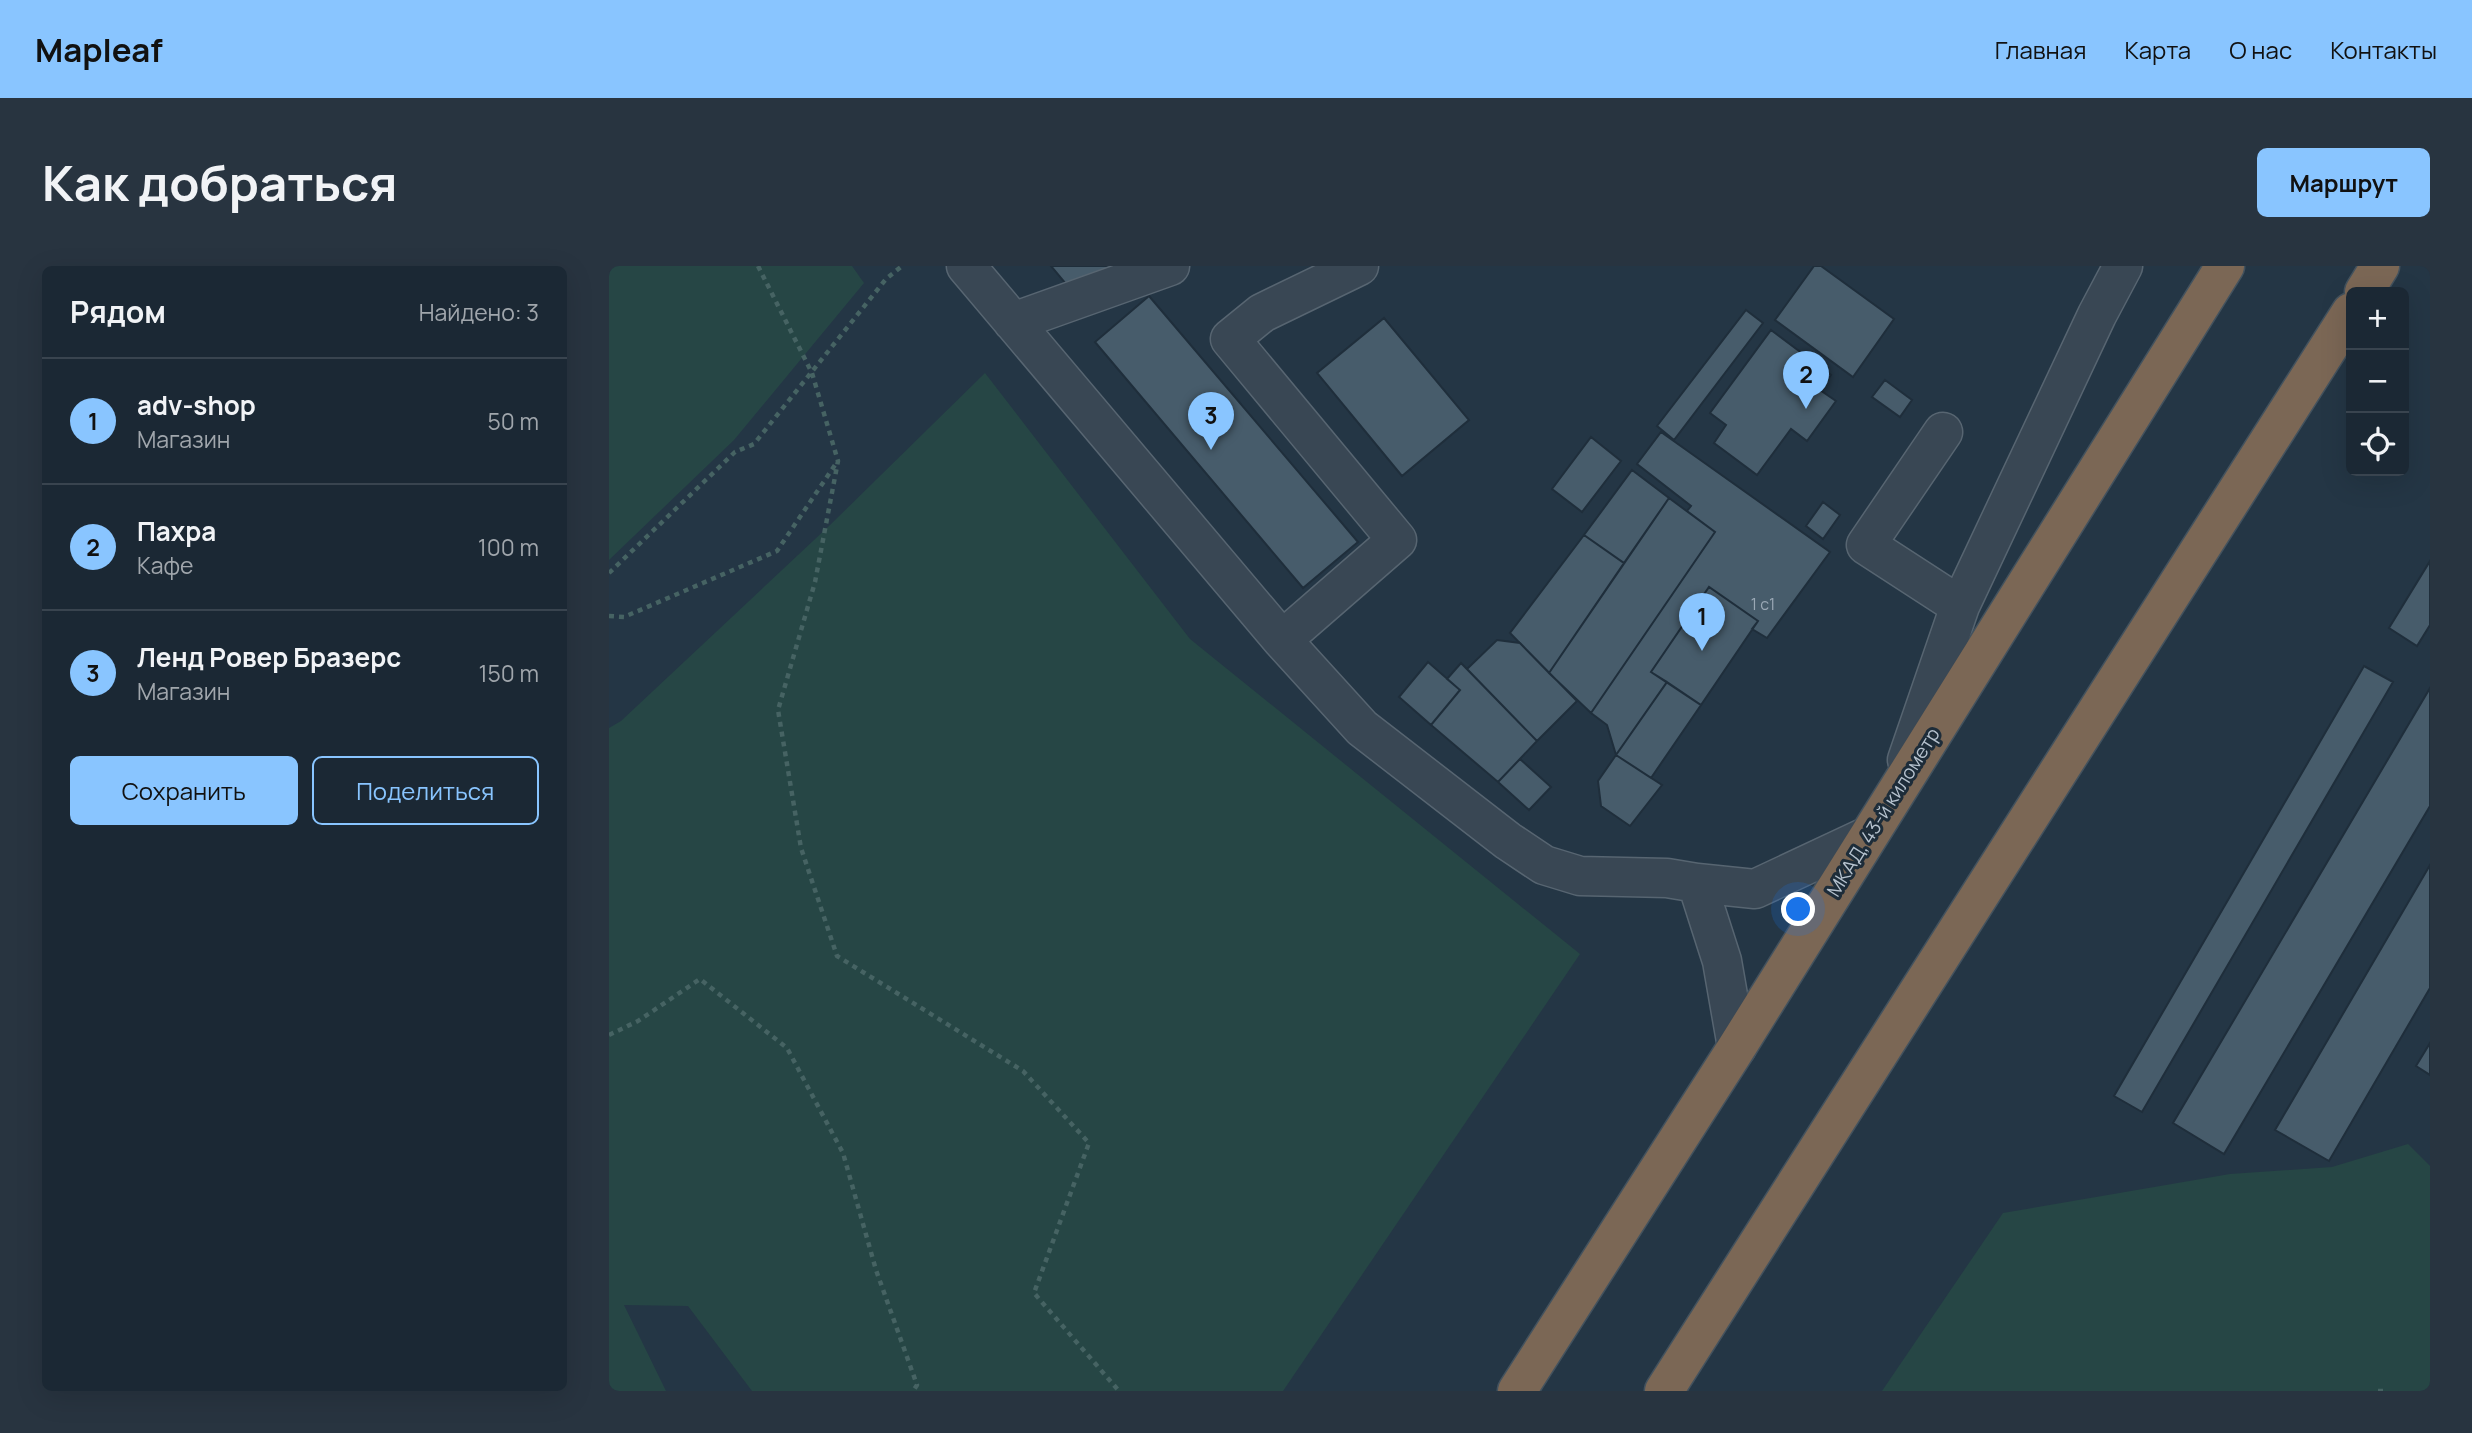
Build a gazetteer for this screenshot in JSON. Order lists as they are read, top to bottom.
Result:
{
  "streets": {
    "highway": ["МКАД, 43-й километр"]
  },
  "house_numbers": ["1 с1"],
  "page": {
    "header": "Mapleaf",
    "nav": [
      "Главная",
      "Карта",
      "О нас",
      "Контакты"
    ],
    "buttons": [
      "Маршрут",
      ["Сохранить", "Поделиться"]
    ],
    "title": "Как добраться",
    "heading": ["Рядом", "Найдено: 3"],
    "map_buttons": ["+", "−"],
    "pins": ["2", "3", "1"],
    "list": [
      {
        "mark": "1",
        "name": "adv-shop",
        "note": "Магазин",
        "value": "50 m"
      },
      {
        "mark": "2",
        "name": "Пахра",
        "note": "Кафе",
        "value": "100 m"
      },
      {
        "mark": "3",
        "name": "Ленд Ровер Бразерс",
        "note": "Магазин",
        "value": "150 m"
      }
    ]
  }
}
